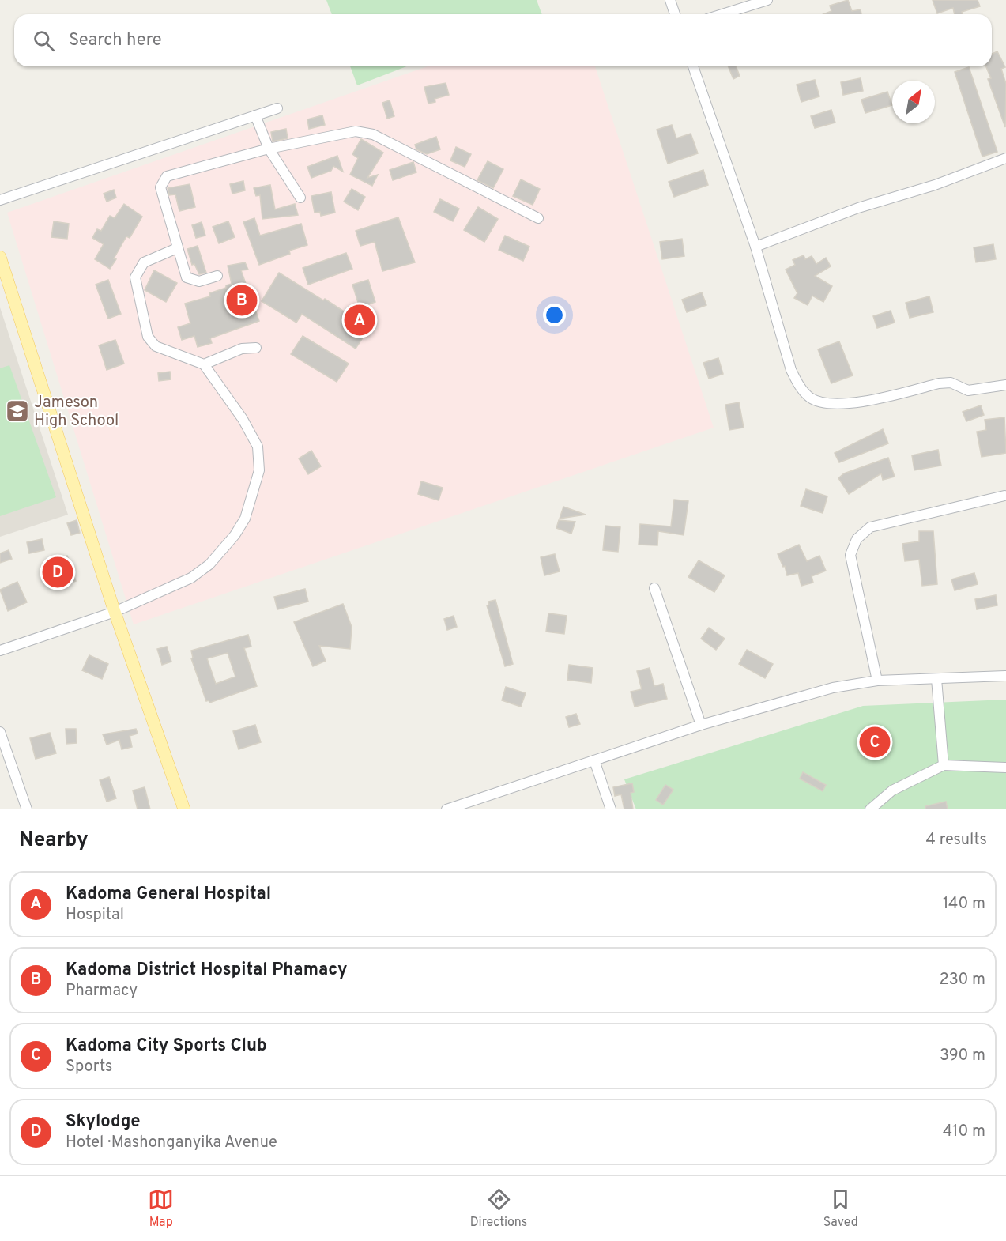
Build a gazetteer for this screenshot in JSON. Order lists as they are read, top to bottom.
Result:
{
  "places": {
    "school or university": ["Jameson High School"]
  },
  "north": "top right",
  "page": {
    "search": "Search here",
    "pins": [
      "B",
      "A",
      "D",
      "C"
    ],
    "heading": ["Nearby", "4 results"],
    "list": [
      {
        "mark": "A",
        "name": "Kadoma General Hospital",
        "note": "Hospital",
        "value": "140 m"
      },
      {
        "mark": "B",
        "name": "Kadoma District Hospital Phamacy",
        "note": "Pharmacy",
        "value": "230 m"
      },
      {
        "mark": "C",
        "name": "Kadoma City Sports Club",
        "note": "Sports",
        "value": "390 m"
      },
      {
        "mark": "D",
        "name": "Skylodge",
        "note": "Hotel · Mashonganyika Avenue",
        "value": "410 m"
      }
    ],
    "nav": ["Map", "Directions", "Saved"]
  }
}
